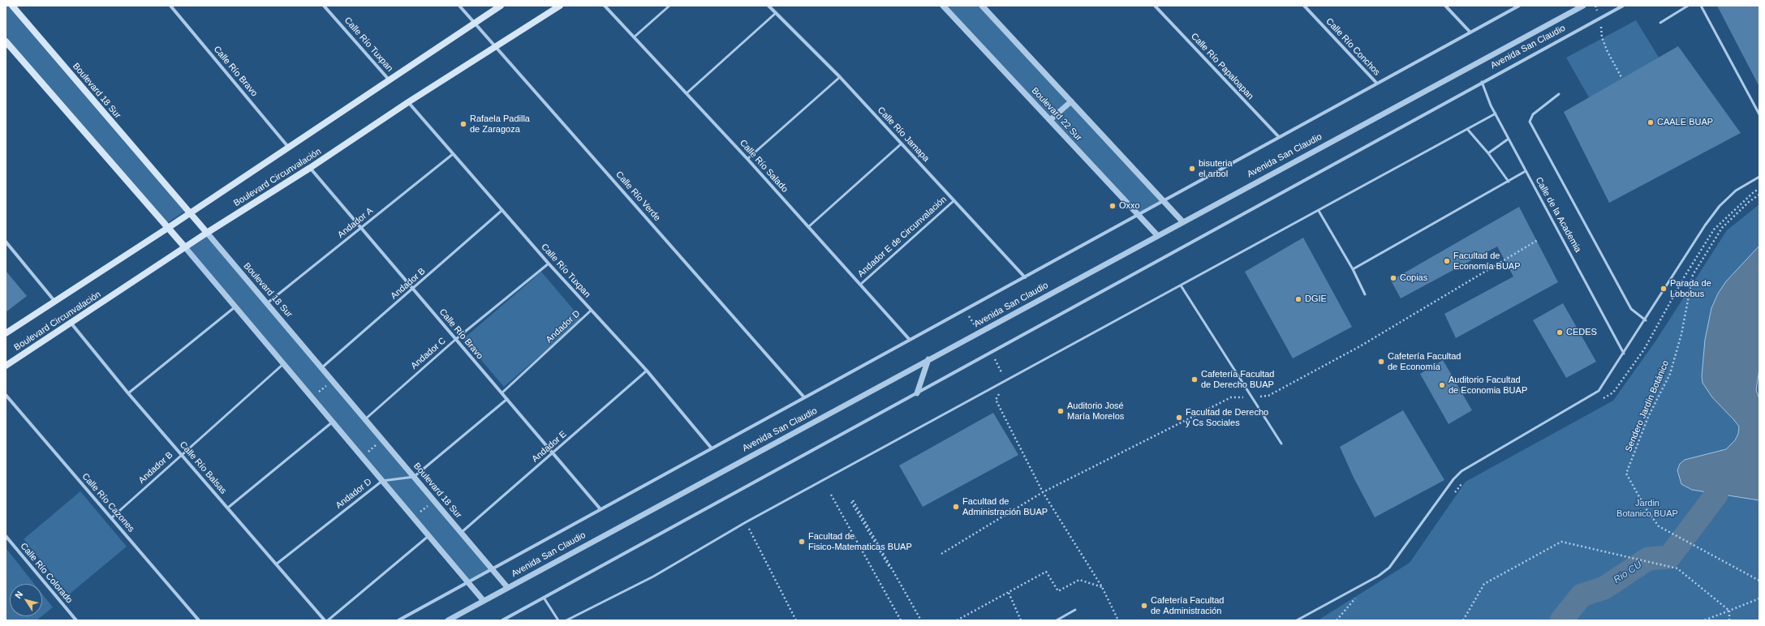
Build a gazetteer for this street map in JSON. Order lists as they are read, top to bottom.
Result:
{
  "streets": {
    "main road": ["Boulevard 18 Sur", "Boulevard Circunvalación"],
    "street": [
      "Calle Río Tuxpan",
      "Calle Río Conchos",
      "Avenida San Claudio",
      "Calle Río Papaloapan",
      "Calle Río Bravo",
      "Boulevard 22 Sur",
      "Calle Río Jamapa",
      "Calle Río Salado",
      "Calle Río Verde",
      "Calle Río Balsas",
      "Calle Río Cazones",
      "Calle Río Colorado"
    ],
    "lane": [
      "Calle de la Academia",
      "Andador A",
      "Andador E de Circunvalación",
      "Andador B",
      "Andador D",
      "Andador C",
      "Andador E"
    ],
    "path": ["Sendero Jardín Botánico"]
  },
  "crossings": [
    ["Calle Río Tuxpan", "Avenida San Claudio"],
    ["Calle Río Tuxpan", "Boulevard Circunvalación"],
    ["Calle Río Tuxpan", "Andador A"],
    ["Calle Río Tuxpan", "Andador B"],
    ["Calle Río Tuxpan", "Andador D"],
    ["Calle Río Tuxpan", "Andador C"],
    ["Calle Río Tuxpan", "Andador E"],
    ["Calle Río Conchos", "Avenida San Claudio"],
    ["Avenida San Claudio", "Calle Río Papaloapan"],
    ["Avenida San Claudio", "Calle Río Bravo"],
    ["Avenida San Claudio", "Boulevard 18 Sur"],
    ["Avenida San Claudio", "Boulevard 22 Sur"],
    ["Avenida San Claudio", "Calle Río Jamapa"],
    ["Avenida San Claudio", "Calle Río Salado"],
    ["Avenida San Claudio", "Calle Río Verde"],
    ["Avenida San Claudio", "Calle de la Academia"],
    ["Calle Río Bravo", "Boulevard Circunvalación"],
    ["Calle Río Bravo", "Andador A"],
    ["Calle Río Bravo", "Andador B"],
    ["Calle Río Bravo", "Andador D"],
    ["Calle Río Bravo", "Andador C"],
    ["Calle Río Bravo", "Andador E"],
    ["Boulevard 18 Sur", "Boulevard Circunvalación"],
    ["Boulevard 18 Sur", "Andador A"],
    ["Boulevard 18 Sur", "Andador B"],
    ["Boulevard 18 Sur", "Andador D"],
    ["Boulevard 18 Sur", "Andador C"],
    ["Boulevard 18 Sur", "Andador E"],
    ["Calle Río Jamapa", "Andador E de Circunvalación"],
    ["Calle Río Salado", "Andador E de Circunvalación"],
    ["Boulevard Circunvalación", "Calle Río Verde"],
    ["Boulevard Circunvalación", "Calle Río Balsas"],
    ["Andador B", "Calle Río Balsas"],
    ["Andador B", "Calle Río Cazones"],
    ["Andador D", "Calle Río Balsas"]
  ],
  "water": ["Rio CU"],
  "parks": ["Jardin Botanico BUAP"],
  "places": [
    "CAALE BUAP",
    "Rafaela Padilla de Zaragoza",
    "bisuteria el arbol",
    "Oxxo",
    "Facultad de Economía BUAP",
    "Copias",
    "Parada de Lobobus",
    "DGIE",
    "CEDES",
    "Cafetería Facultad de Economía",
    "Cafetería Facultad de Derecho BUAP",
    "Auditorio Facultad de Economia BUAP",
    "Auditorio José María Morelos",
    "Facultad de Derecho y Cs Sociales",
    "Facultad de Administración BUAP",
    "Facultad de Fisico-Matematicas BUAP",
    "Cafetería Facultad de Administración"
  ],
  "north": "top left"
}
